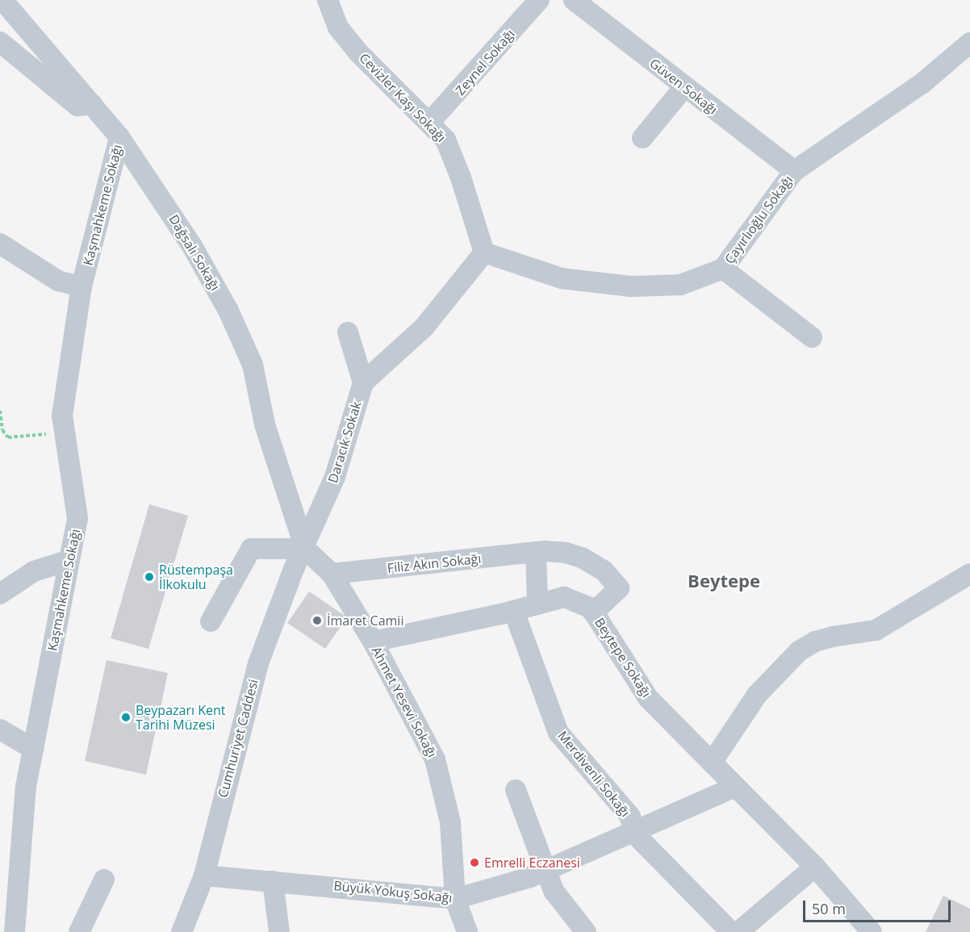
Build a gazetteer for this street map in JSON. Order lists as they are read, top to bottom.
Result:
{
  "streets": {
    "street": [
      "Zeynel Sokağı",
      "Güven Sokağı",
      "Cevizler Kaşı Sokağı",
      "Kaşmahkeme Sokağı",
      "Çayırlıoğlu Sokağı",
      "Dağsalı Sokağı",
      "Daracık Sokak",
      "Filiz Akın Sokağı",
      "Beytepe Sokağı",
      "Ahmet Yesevi Sokağı",
      "Cumhuriyet Caddesi",
      "Merdivenli Sokağı",
      "Büyük Yokuş Sokağı"
    ]
  },
  "crossings": [
    ["Zeynel Sokağı", "Cevizler Kaşı Sokağı"],
    ["Güven Sokağı", "Çayırlıoğlu Sokağı"],
    ["Cevizler Kaşı Sokağı", "Çayırlıoğlu Sokağı"],
    ["Kaşmahkeme Sokağı", "Dağsalı Sokağı"],
    ["Dağsalı Sokağı", "Daracık Sokak"],
    ["Dağsalı Sokağı", "Ahmet Yesevi Sokağı"],
    ["Dağsalı Sokağı", "Cumhuriyet Caddesi"],
    ["Daracık Sokak", "Ahmet Yesevi Sokağı"],
    ["Daracık Sokak", "Cumhuriyet Caddesi"],
    ["Filiz Akın Sokağı", "Beytepe Sokağı"],
    ["Filiz Akın Sokağı", "Ahmet Yesevi Sokağı"],
    ["Beytepe Sokağı", "Ahmet Yesevi Sokağı"],
    ["Beytepe Sokağı", "Merdivenli Sokağı"],
    ["Beytepe Sokağı", "Büyük Yokuş Sokağı"],
    ["Ahmet Yesevi Sokağı", "Cumhuriyet Caddesi"],
    ["Ahmet Yesevi Sokağı", "Büyük Yokuş Sokağı"],
    ["Cumhuriyet Caddesi", "Büyük Yokuş Sokağı"],
    ["Merdivenli Sokağı", "Büyük Yokuş Sokağı"]
  ],
  "districts": ["Beytepe"],
  "places": [
    "Rüstempaşa İlkokulu",
    "İmaret Camii",
    "Beypazarı Kent Tarihi Müzesi",
    "Emrelli Eczanesi"
  ],
  "scale_bar": "50 m"
}
